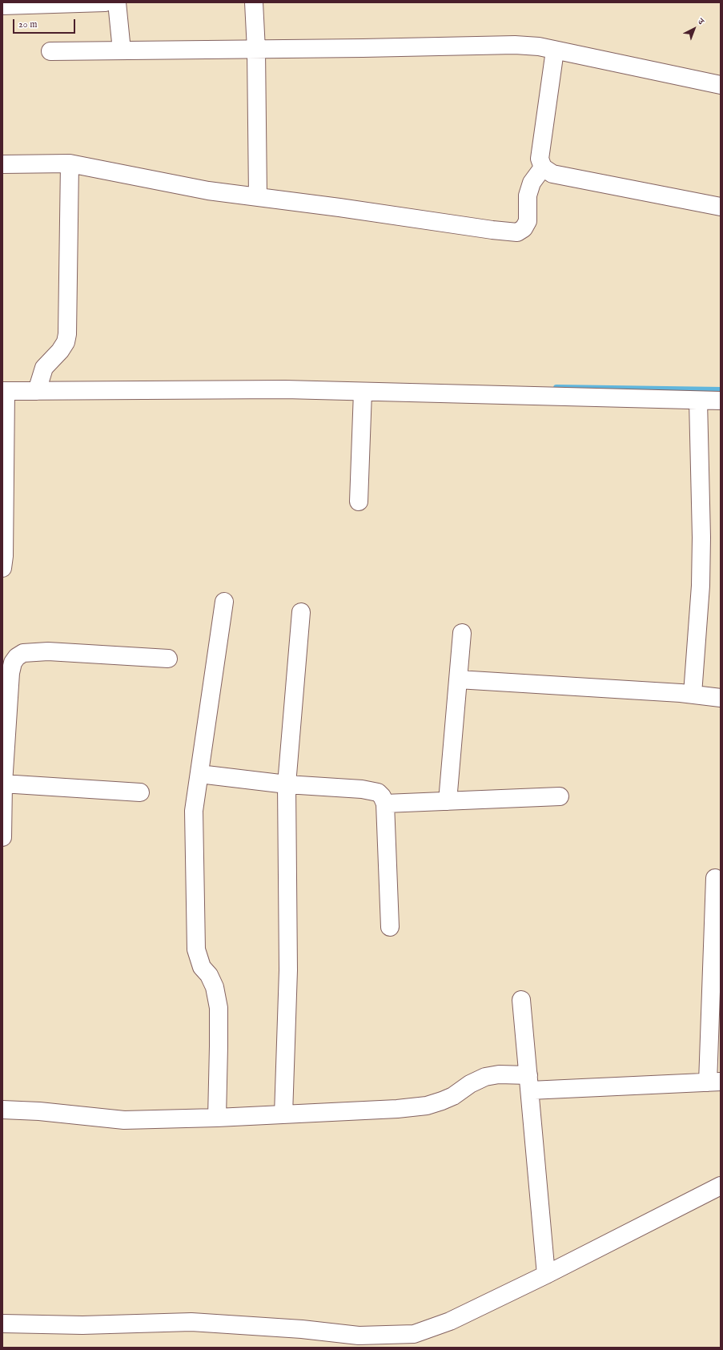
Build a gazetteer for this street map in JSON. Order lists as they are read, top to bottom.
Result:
{
  "scale_bar": "20 m",
  "north": "top right"
}
